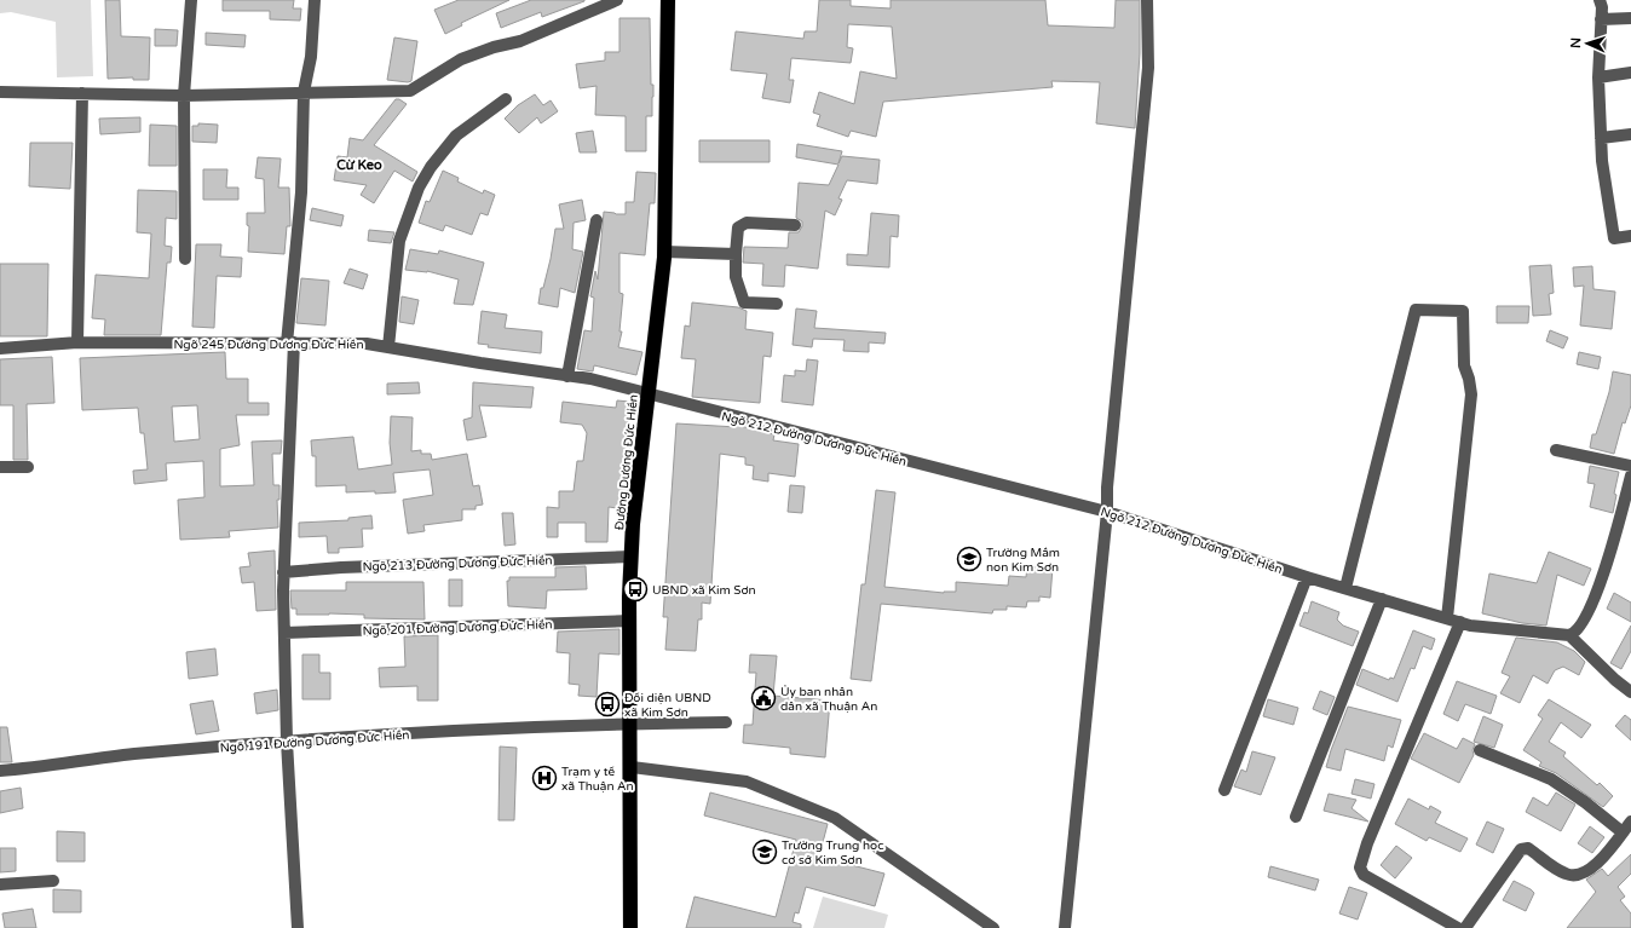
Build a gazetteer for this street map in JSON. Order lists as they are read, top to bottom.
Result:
{
  "streets": {
    "highway": ["Đường Dương Đức Hiền"],
    "street": [
      "Ngõ 245 Đường Dương Đức Hiền",
      "Ngõ 212 Đường Dương Đức Hiền",
      "Ngõ 213 Đường Dương Đức Hiền",
      "Ngõ 201 Đường Dương Đức Hiền",
      "Ngõ 191 Đường Dương Đức Hiền"
    ]
  },
  "crossings": [
    ["Ngõ 245 Đường Dương Đức Hiền", "Ngõ 212 Đường Dương Đức Hiền"],
    ["Ngõ 245 Đường Dương Đức Hiền", "Đường Dương Đức Hiền"],
    ["Ngõ 212 Đường Dương Đức Hiền", "Đường Dương Đức Hiền"],
    ["Đường Dương Đức Hiền", "Ngõ 213 Đường Dương Đức Hiền"],
    ["Đường Dương Đức Hiền", "Ngõ 201 Đường Dương Đức Hiền"],
    ["Đường Dương Đức Hiền", "Ngõ 191 Đường Dương Đức Hiền"]
  ],
  "districts": ["Cừ Keo"],
  "places": {
    "school or university": ["Trường Mầm non Kim Sơn", "Trường Trung học cơ sở Kim Sơn"],
    "bus stop": ["UBND xã Kim Sơn", "Đối diện UBND xã Kim Sơn"],
    "public building": ["Ủy ban nhân dân xã Thuận An"],
    "hospital": ["Trạm y tế xã Thuận An"]
  },
  "north": "left"
}
